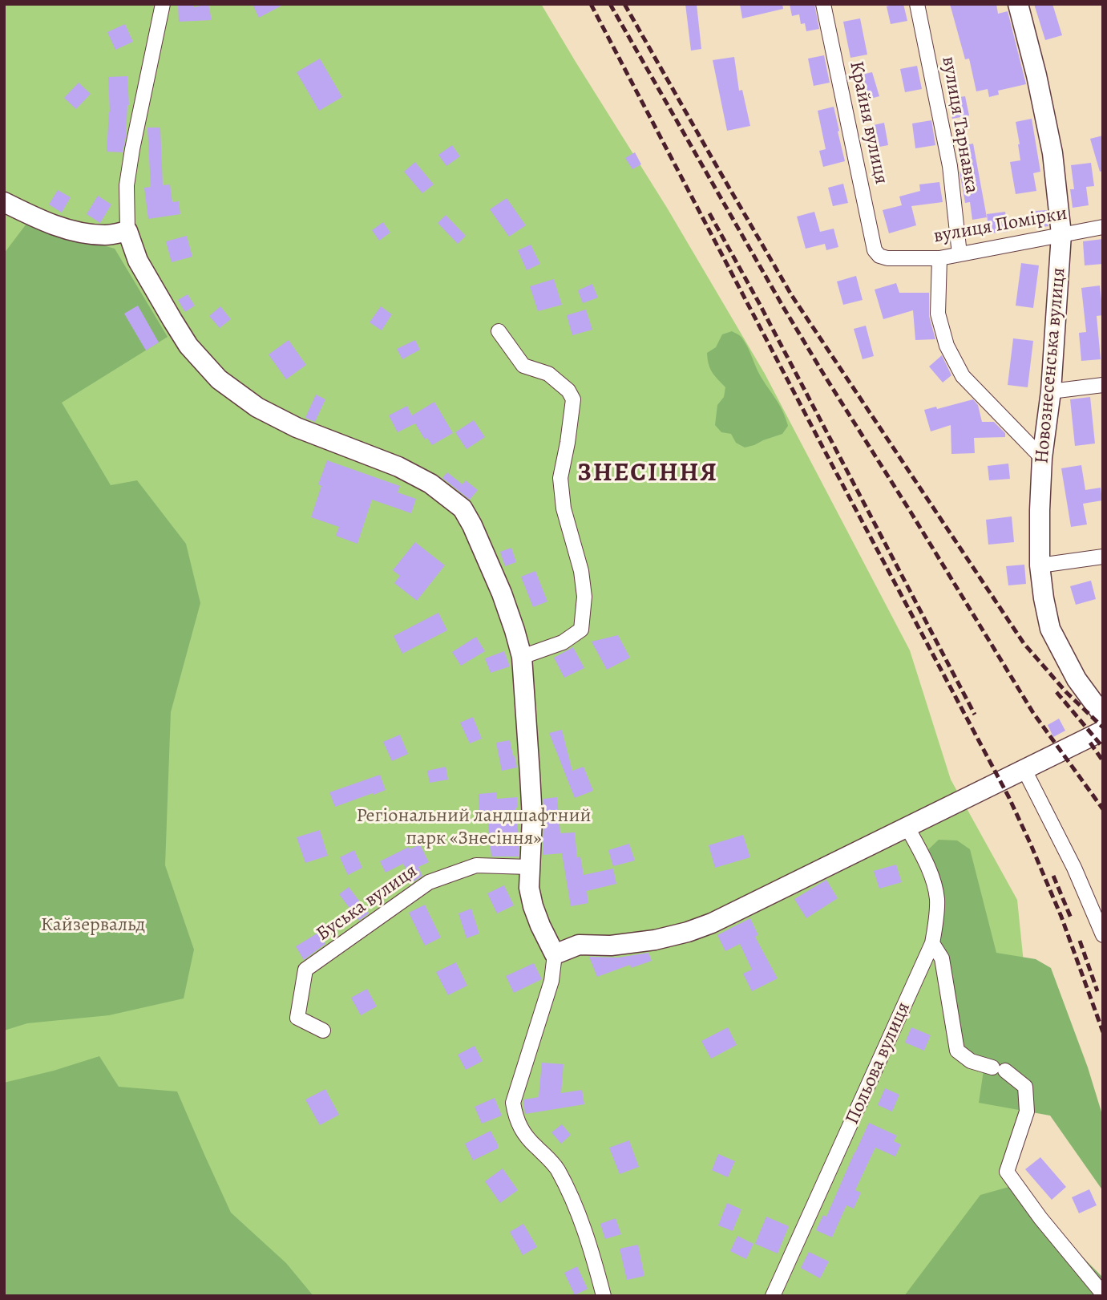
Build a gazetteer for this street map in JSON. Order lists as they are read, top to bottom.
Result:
{
  "streets": {
    "street": [
      "Крайня вулиця",
      "вулиця Тарнавка",
      "вулиця Помірки",
      "Новознесенська вулиця",
      "Буська вулиця",
      "Польова вулиця"
    ]
  },
  "crossings": [
    ["Крайня вулиця", "вулиця Помірки"],
    ["вулиця Тарнавка", "вулиця Помірки"],
    ["вулиця Помірки", "Новознесенська вулиця"]
  ],
  "districts": ["ЗНЕСІННЯ"],
  "parks": ["Регіональний ландшафтний парк «Знесіння»", "Кайзервальд"]
}
